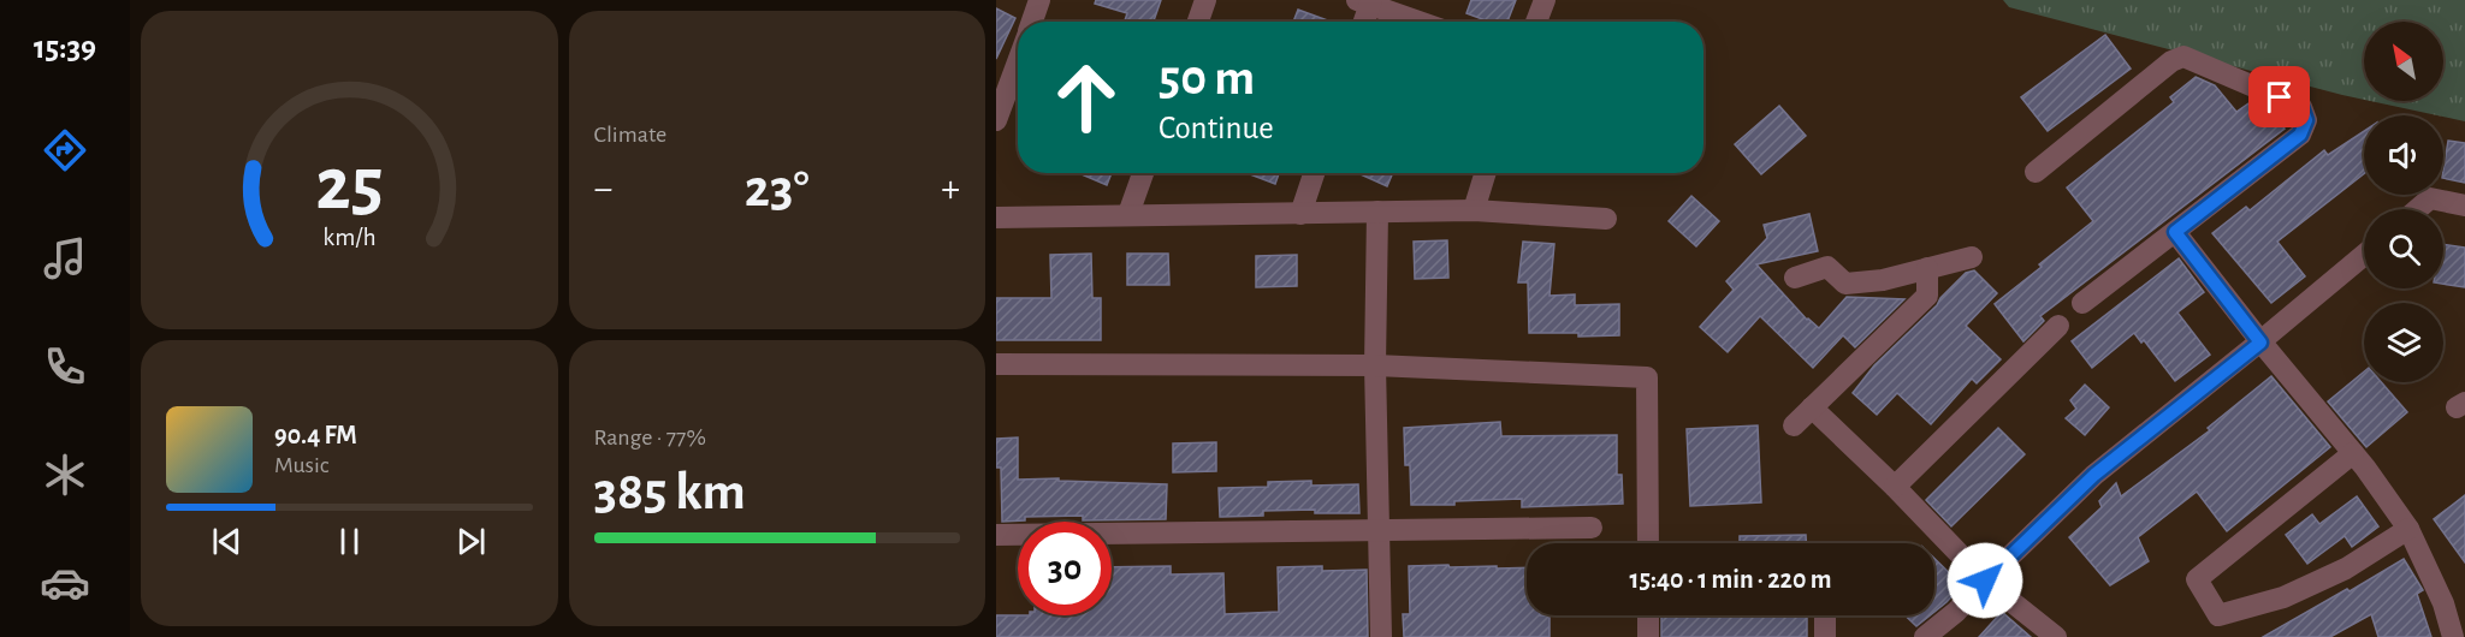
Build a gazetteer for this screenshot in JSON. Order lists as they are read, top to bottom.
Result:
{
  "north": "top left",
  "page": {
    "tabs": "15:39",
    "tile": [
      "Climate",
      ["Range · 77%", "385 km"]
    ],
    "turn": ["50 m", "Continue"],
    "heat": ["−", "23°", "+"],
    "song": ["90.4 FM", "Music"],
    "limit": "30",
    "trip": "15:40 · 1 min · 220 m",
    "gauge": ["25", "km/h"]
  }
}
